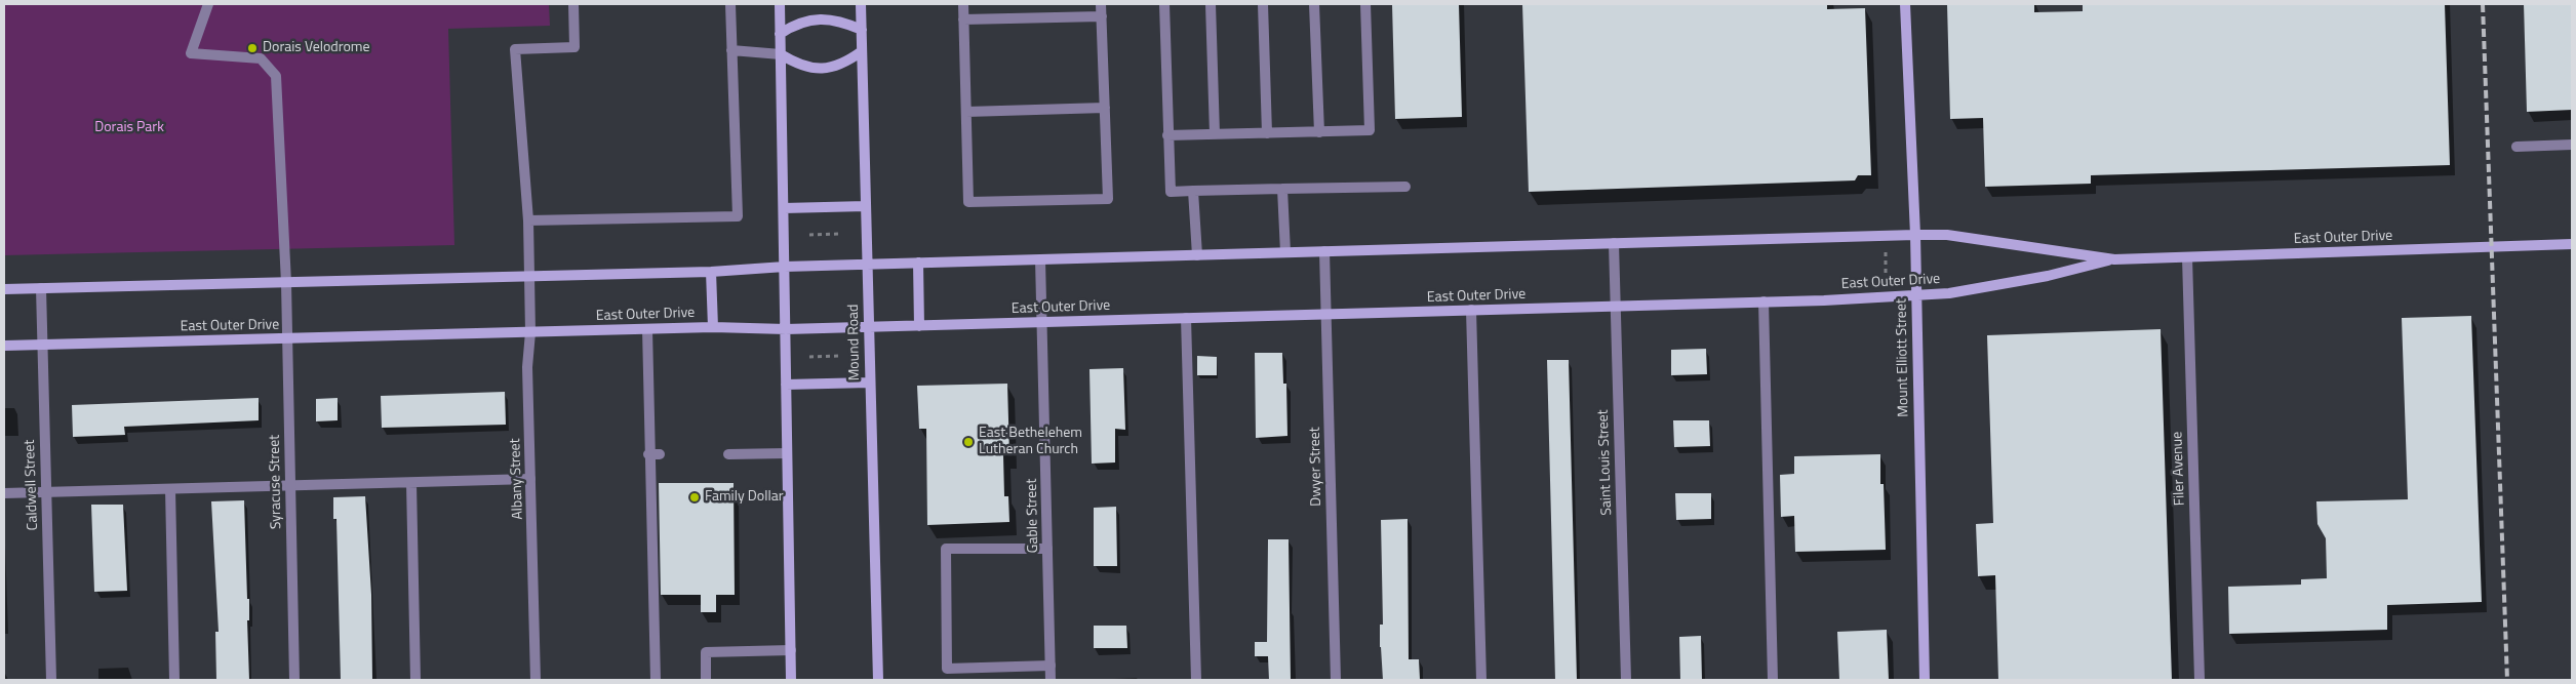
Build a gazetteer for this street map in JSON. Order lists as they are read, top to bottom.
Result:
{
  "streets": {
    "main road": ["East Outer Drive", "Mound Road", "Mount Elliott Street"],
    "street": [
      "Saint Louis Street",
      "Dwyer Street",
      "Filer Avenue",
      "Albany Street",
      "Syracuse Street",
      "Caldwell Street",
      "Gable Street"
    ]
  },
  "crossings": [
    ["East Outer Drive", "Mound Road"],
    ["East Outer Drive", "Mount Elliott Street"],
    ["East Outer Drive", "Saint Louis Street"],
    ["East Outer Drive", "Dwyer Street"],
    ["East Outer Drive", "Filer Avenue"],
    ["East Outer Drive", "Albany Street"],
    ["East Outer Drive", "Syracuse Street"],
    ["East Outer Drive", "Caldwell Street"],
    ["East Outer Drive", "Gable Street"]
  ],
  "parks": ["Dorais Park"],
  "places": ["Dorais Velodrome", "East Bethelehem Lutheran Church", "Family Dollar"]
}
